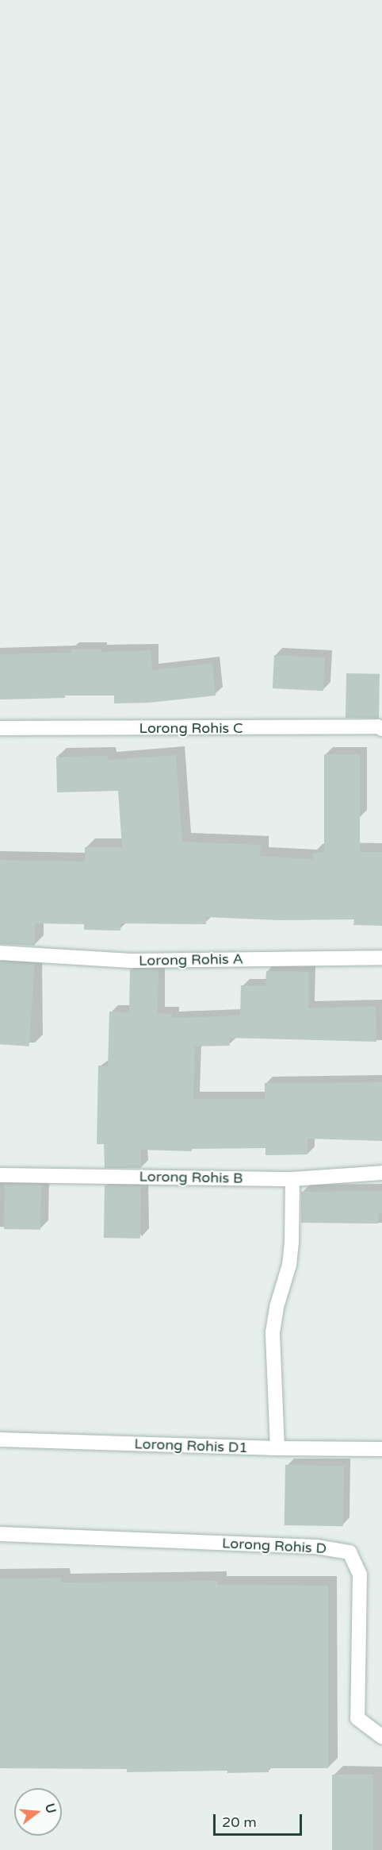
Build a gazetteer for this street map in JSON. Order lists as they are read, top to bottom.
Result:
{
  "streets": {
    "street": [
      "Lorong Rohis C",
      "Lorong Rohis A",
      "Lorong Rohis B",
      "Lorong Rohis D1",
      "Lorong Rohis D"
    ]
  },
  "scale_bar": "20 m",
  "north": "right"
}
